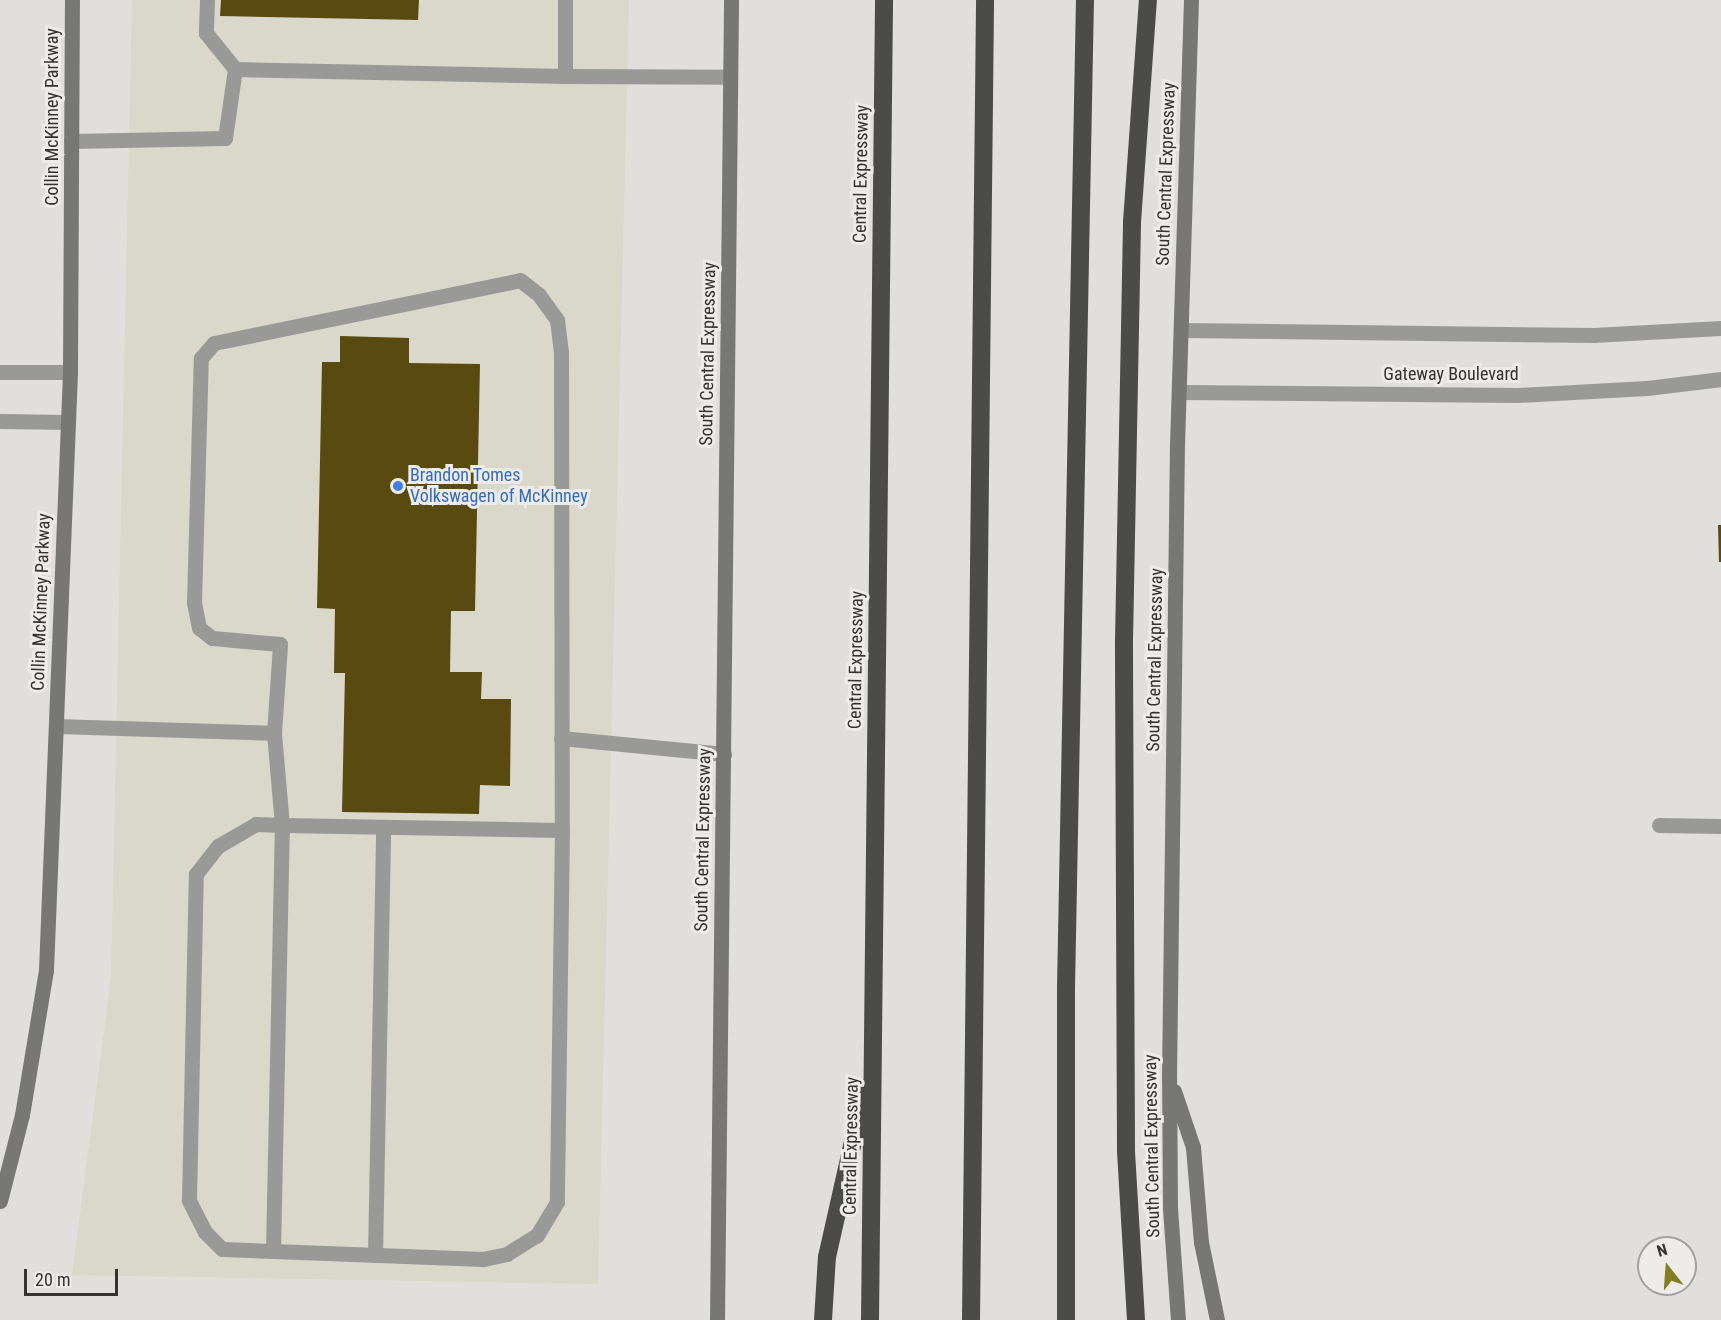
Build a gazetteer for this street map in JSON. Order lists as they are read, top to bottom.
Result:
{
  "streets": {
    "highway": ["Central Expressway"],
    "main road": ["Collin McKinney Parkway", "South Central Expressway"],
    "street": ["Gateway Boulevard"]
  },
  "crossings": [
    ["South Central Expressway", "Gateway Boulevard"]
  ],
  "places": ["Brandon Tomes Volkswagen of McKinney"],
  "scale_bar": "20 m",
  "north": "top"
}
